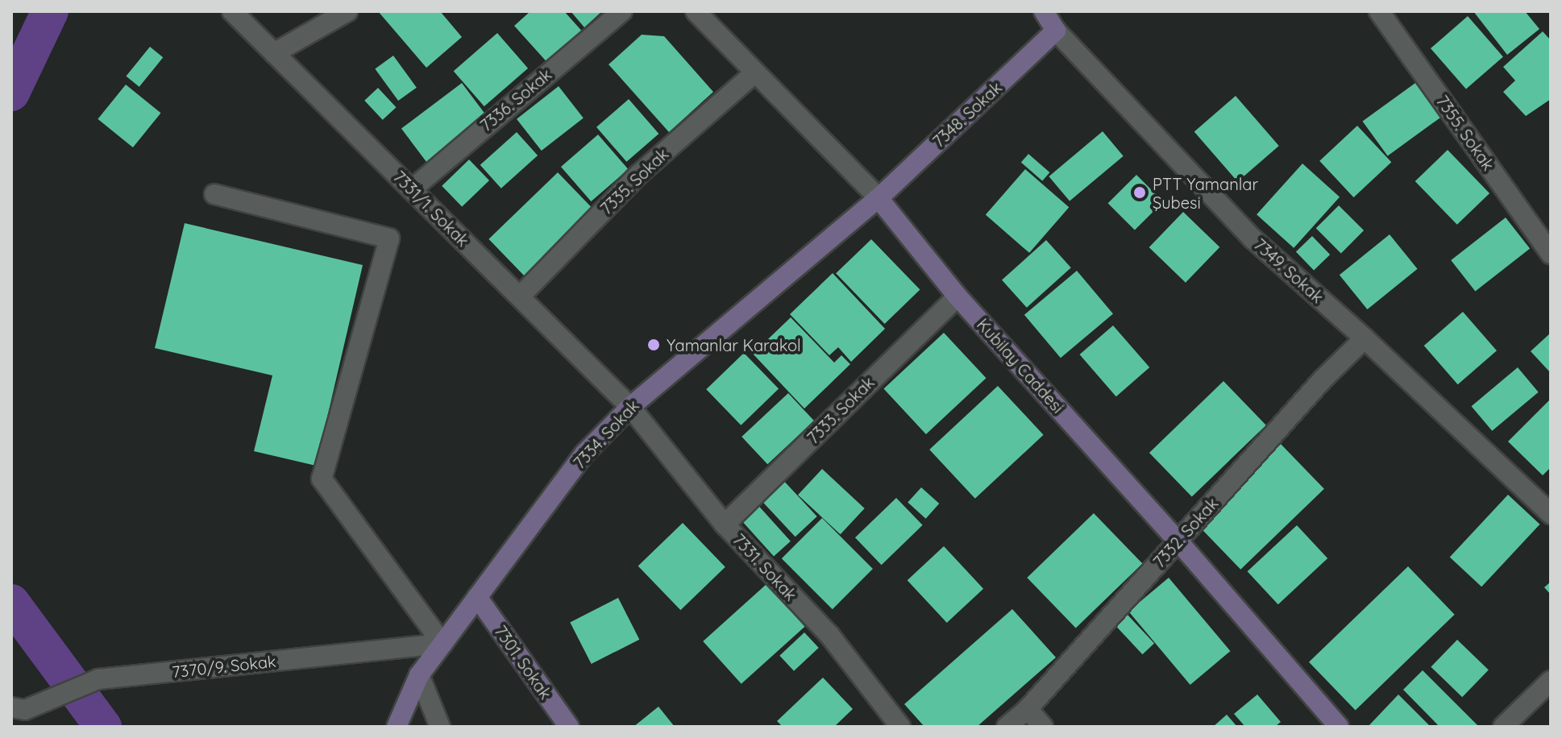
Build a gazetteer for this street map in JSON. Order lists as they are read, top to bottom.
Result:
{
  "streets": {
    "street": [
      "7336. Sokak",
      "7348. Sokak",
      "7355. Sokak",
      "7335. Sokak",
      "7331/1. Sokak",
      "7349. Sokak",
      "Kubilay Caddesi",
      "7333. Sokak",
      "7334. Sokak",
      "7332. Sokak",
      "7331. Sokak",
      "7301. Sokak",
      "7370/9. Sokak"
    ]
  },
  "crossings": [
    ["7336. Sokak", "7331/1. Sokak"],
    ["7348. Sokak", "7349. Sokak"],
    ["7348. Sokak", "Kubilay Caddesi"],
    ["7348. Sokak", "7334. Sokak"],
    ["7335. Sokak", "7331/1. Sokak"],
    ["7335. Sokak", "Kubilay Caddesi"],
    ["7331/1. Sokak", "7334. Sokak"],
    ["7331/1. Sokak", "7331. Sokak"],
    ["7349. Sokak", "7332. Sokak"],
    ["Kubilay Caddesi", "7333. Sokak"],
    ["Kubilay Caddesi", "7334. Sokak"],
    ["Kubilay Caddesi", "7332. Sokak"],
    ["7333. Sokak", "7331. Sokak"],
    ["7334. Sokak", "7331. Sokak"],
    ["7334. Sokak", "7301. Sokak"],
    ["7334. Sokak", "7370/9. Sokak"]
  ],
  "places": ["PTT Yamanlar Şubesi", "Yamanlar Karakol"]
}
